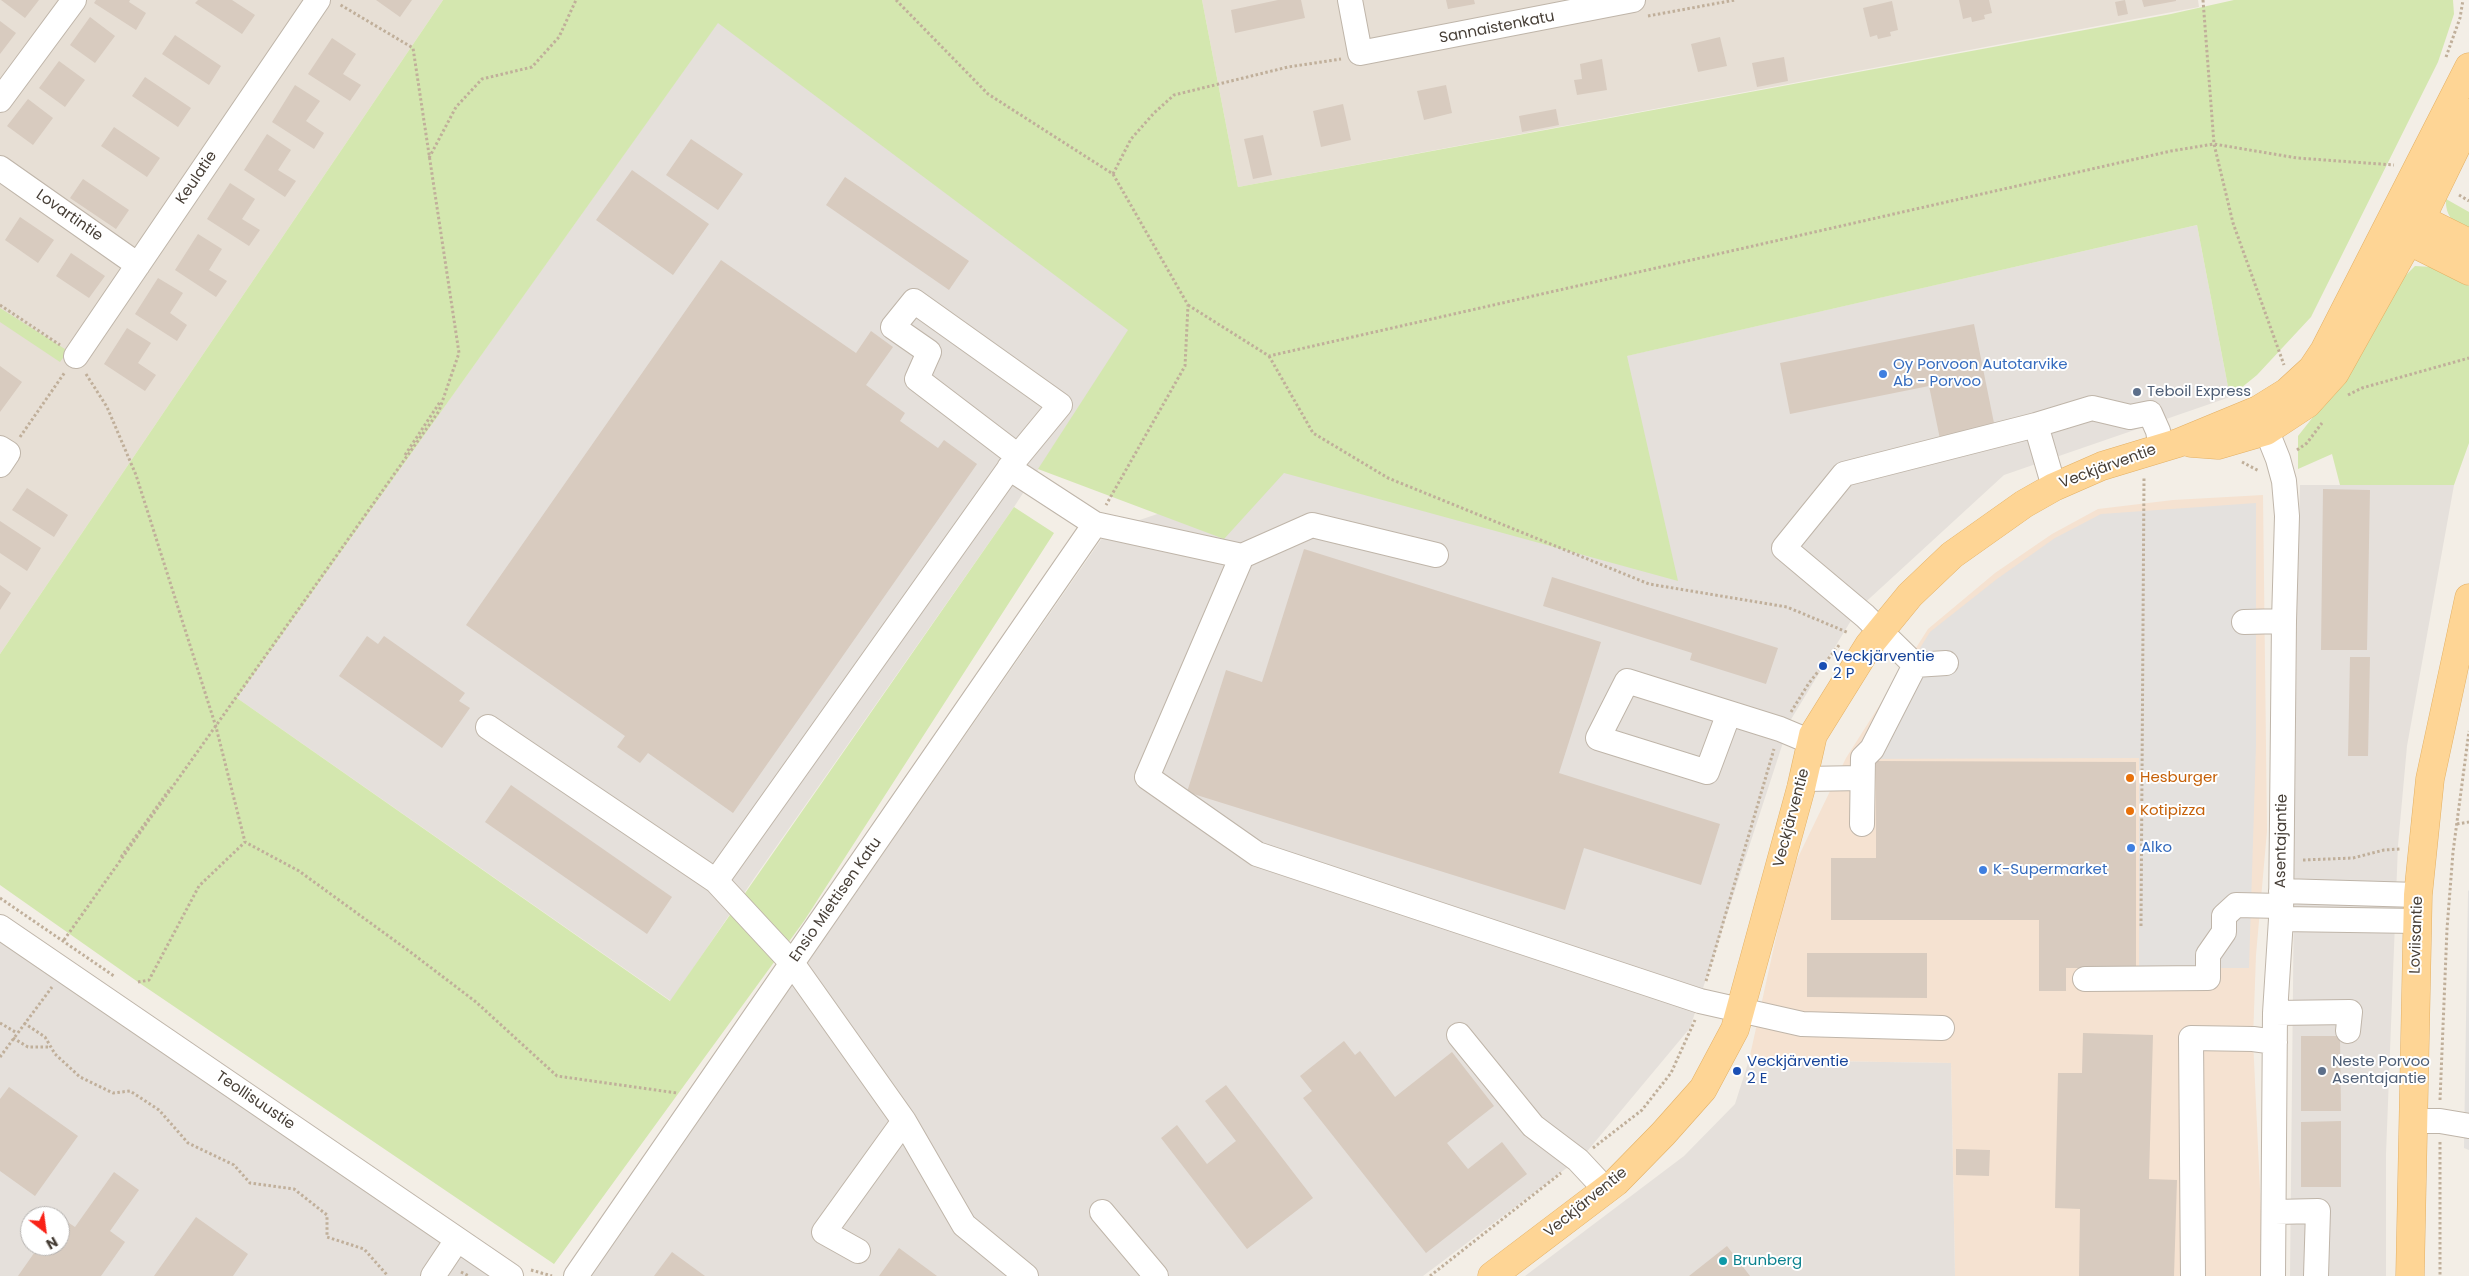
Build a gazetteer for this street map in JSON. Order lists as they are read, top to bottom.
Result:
{
  "streets": {
    "main road": ["Veckjärventie", "Loviisantie"],
    "street": [
      "Sannaistenkatu",
      "Keulatie",
      "Lovartintie",
      "Asentajantie",
      "Ensio Miettisen Katu",
      "Teollisuustie"
    ]
  },
  "crossings": [
    ["Keulatie", "Lovartintie"],
    ["Veckjärventie", "Asentajantie"]
  ],
  "places": [
    "Oy Porvoon Autotarvike Ab - Porvoo",
    "Teboil Express",
    "Veckjärventie 2 P",
    "Hesburger",
    "Kotipizza",
    "Alko",
    "K-Supermarket",
    "Veckjärventie 2 E",
    "Neste Porvoo Asentajantie",
    "Brunberg"
  ],
  "north": "bottom right"
}
